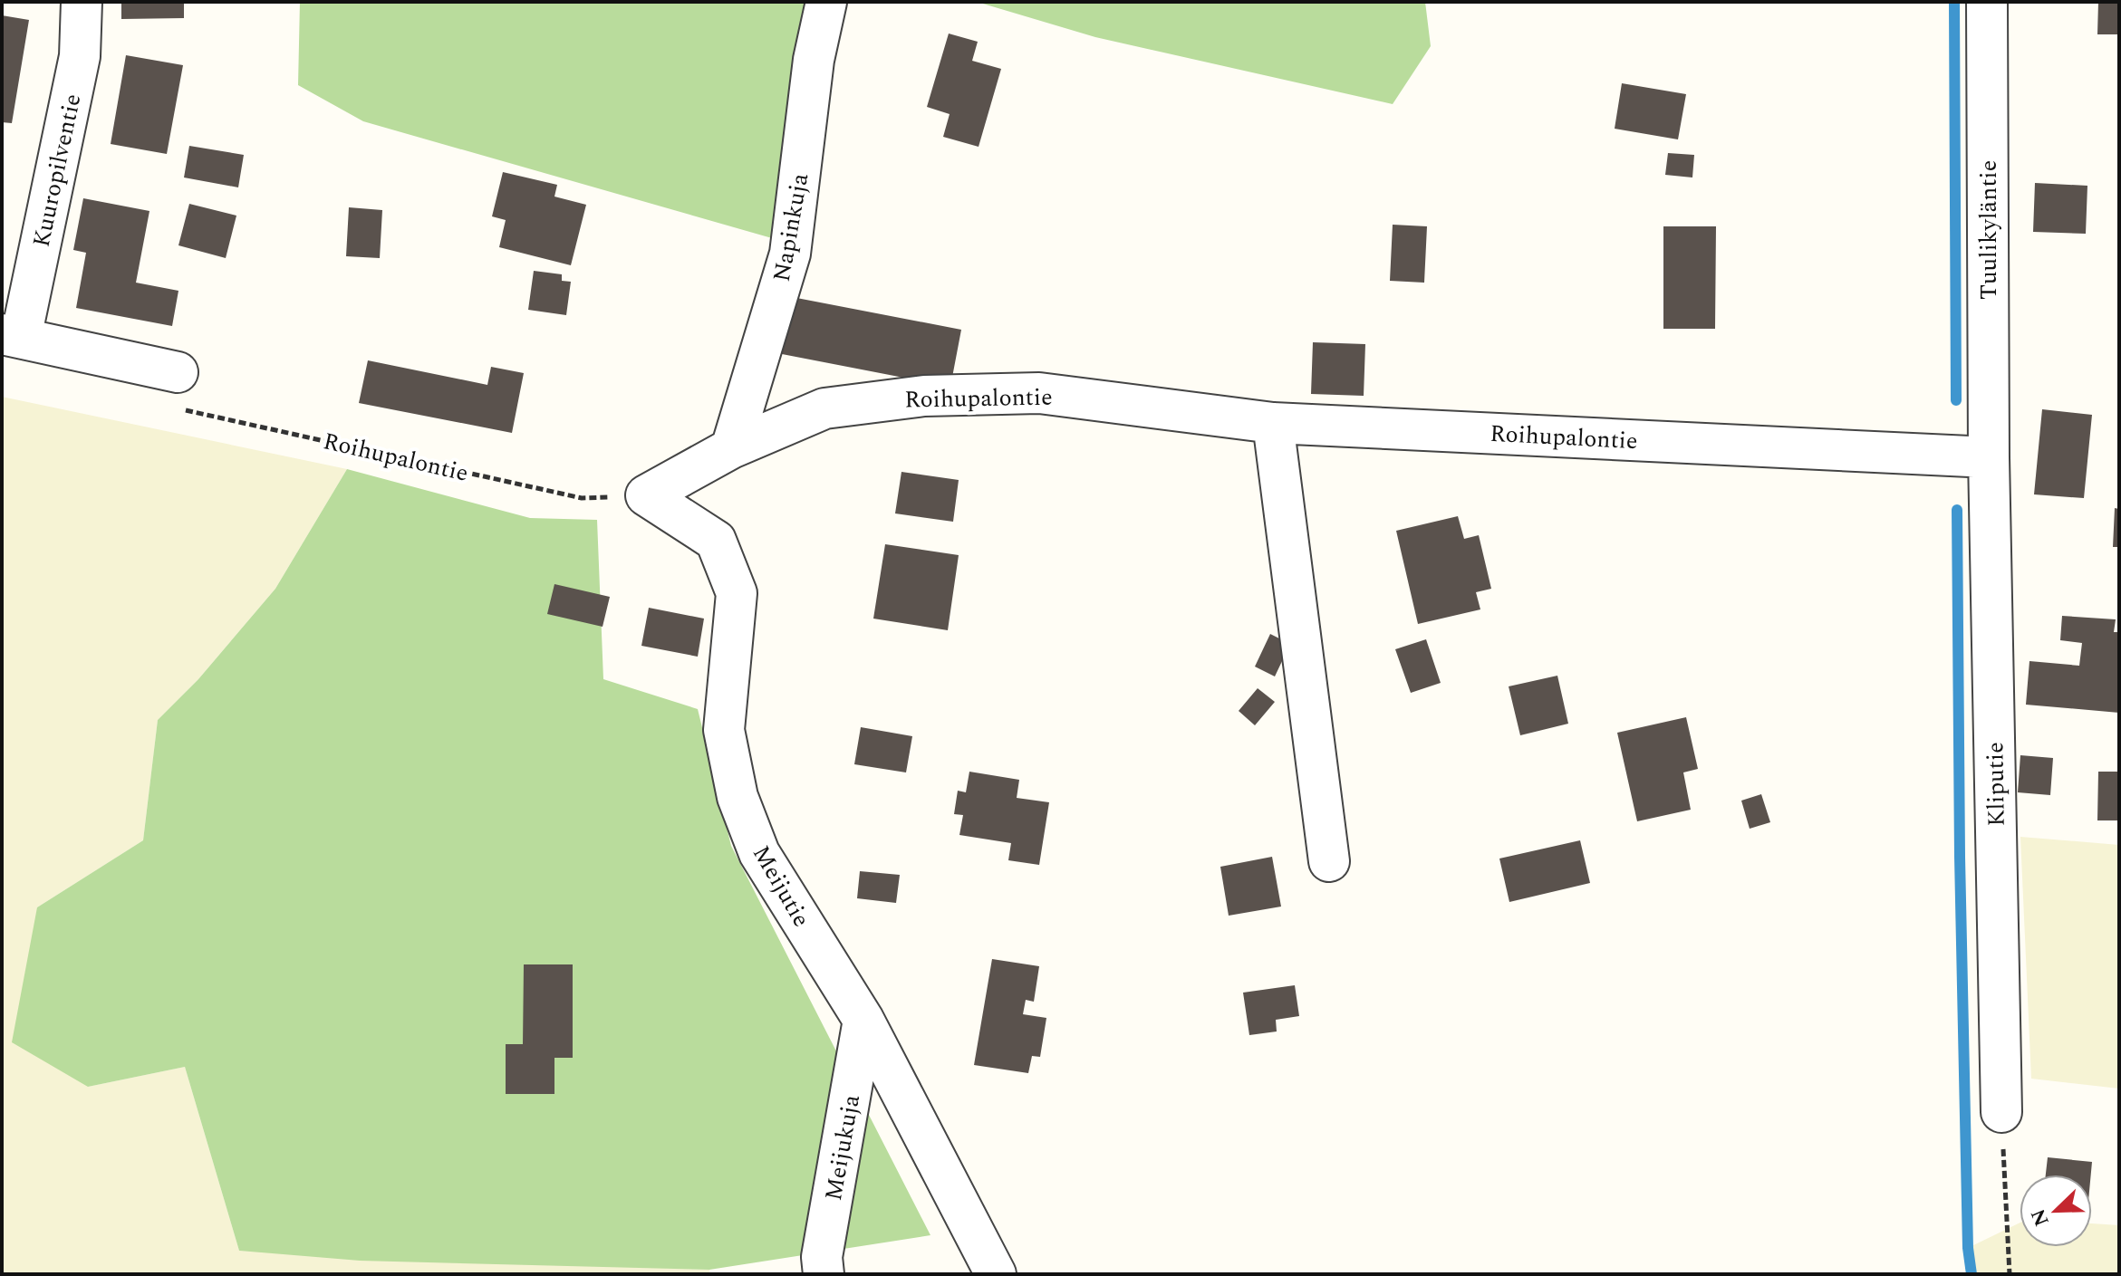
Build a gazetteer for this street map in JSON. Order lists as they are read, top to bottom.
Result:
{
  "streets": {
    "street": [
      "Kuuropilventie",
      "Napinkuja",
      "Tuulikyläntie",
      "Roihupalontie",
      "Kliputie",
      "Meijutie",
      "Meijukuja"
    ]
  },
  "crossings": [
    ["Napinkuja", "Roihupalontie"],
    ["Tuulikyläntie", "Roihupalontie"],
    ["Tuulikyläntie", "Kliputie"],
    ["Roihupalontie", "Kliputie"],
    ["Roihupalontie", "Meijutie"],
    ["Meijutie", "Meijukuja"]
  ],
  "north": "bottom left"
}
